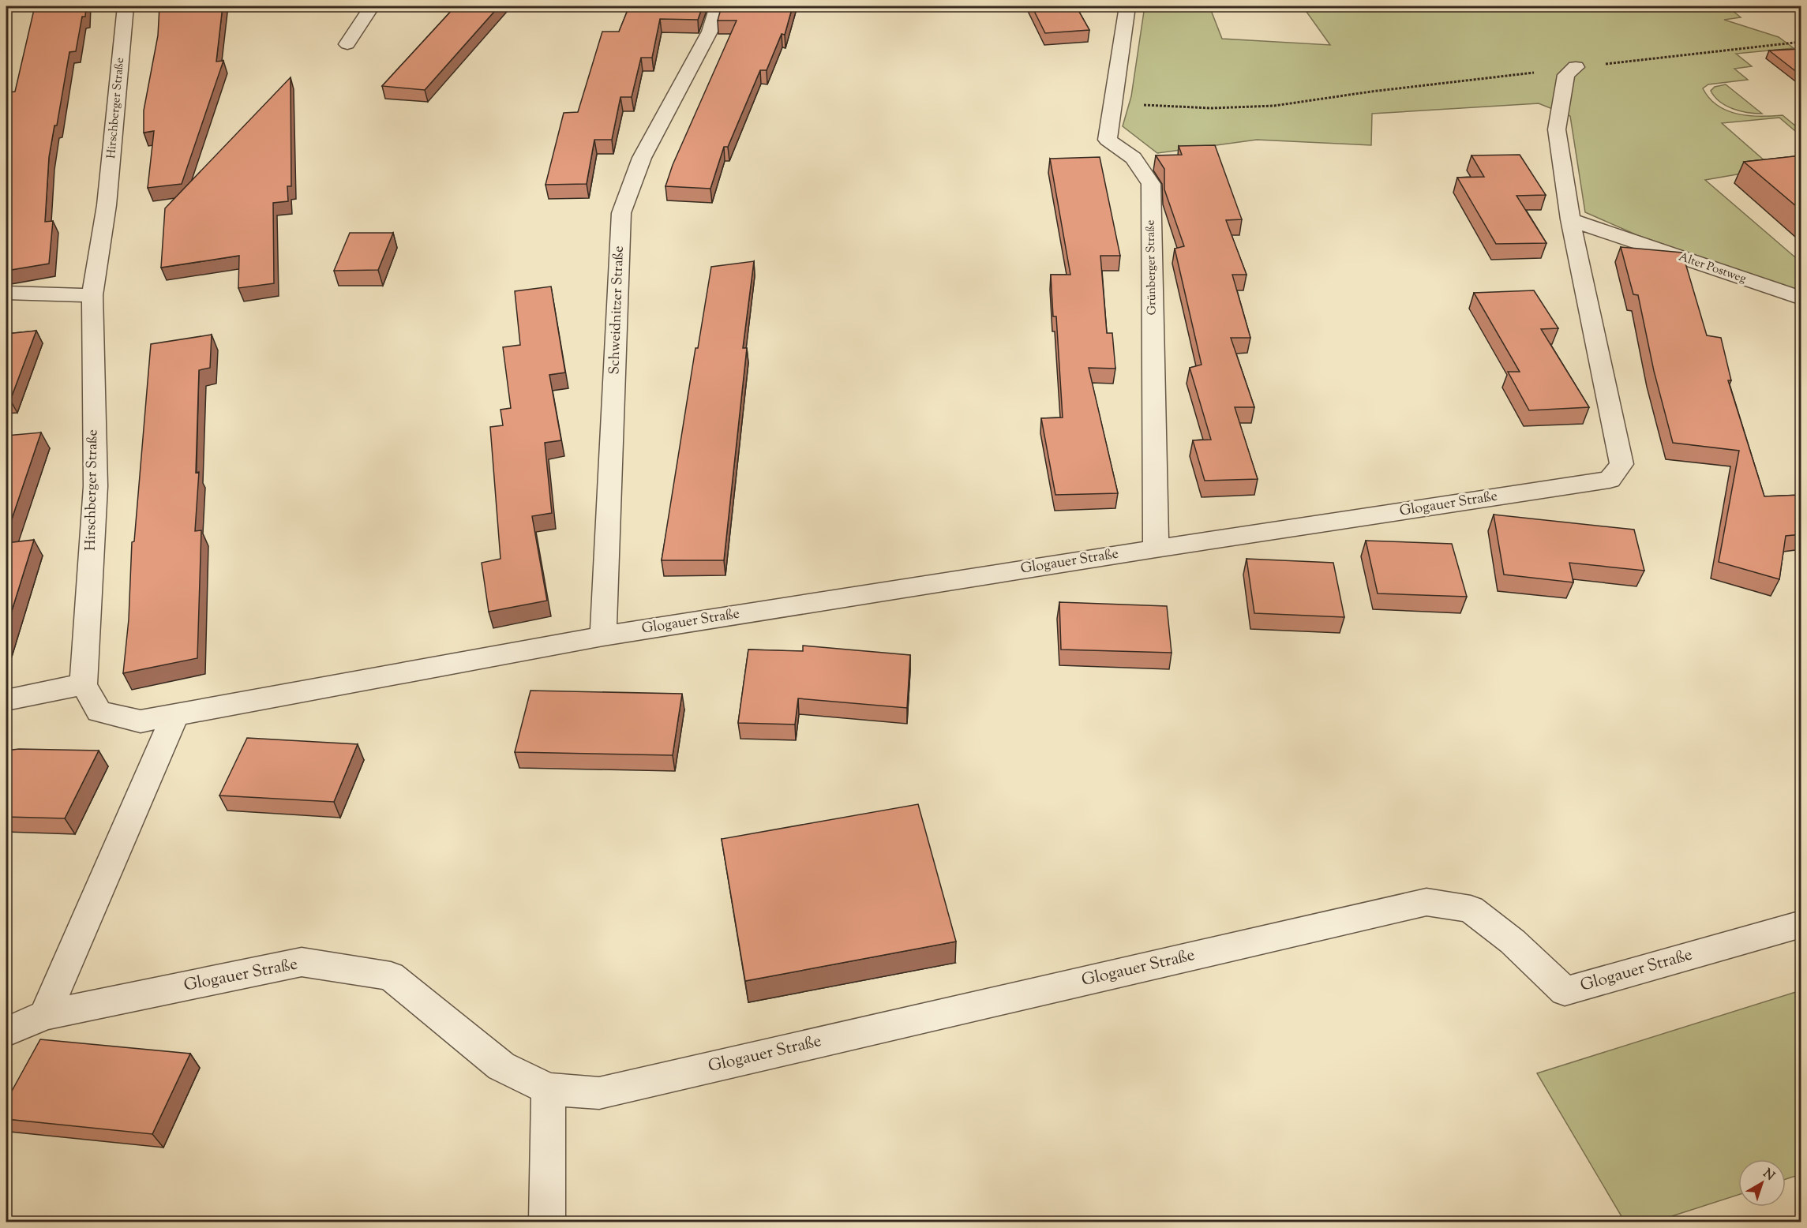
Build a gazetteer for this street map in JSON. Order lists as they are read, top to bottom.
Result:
{
  "streets": {
    "street": [
      "Hirschberger Straße",
      "Grünberger Straße",
      "Alter Postweg",
      "Schweidnitzer Straße",
      "Glogauer Straße"
    ]
  },
  "crossings": [
    ["Hirschberger Straße", "Glogauer Straße"],
    ["Grünberger Straße", "Glogauer Straße"],
    ["Alter Postweg", "Glogauer Straße"],
    ["Schweidnitzer Straße", "Glogauer Straße"]
  ],
  "north": "top right"
}
